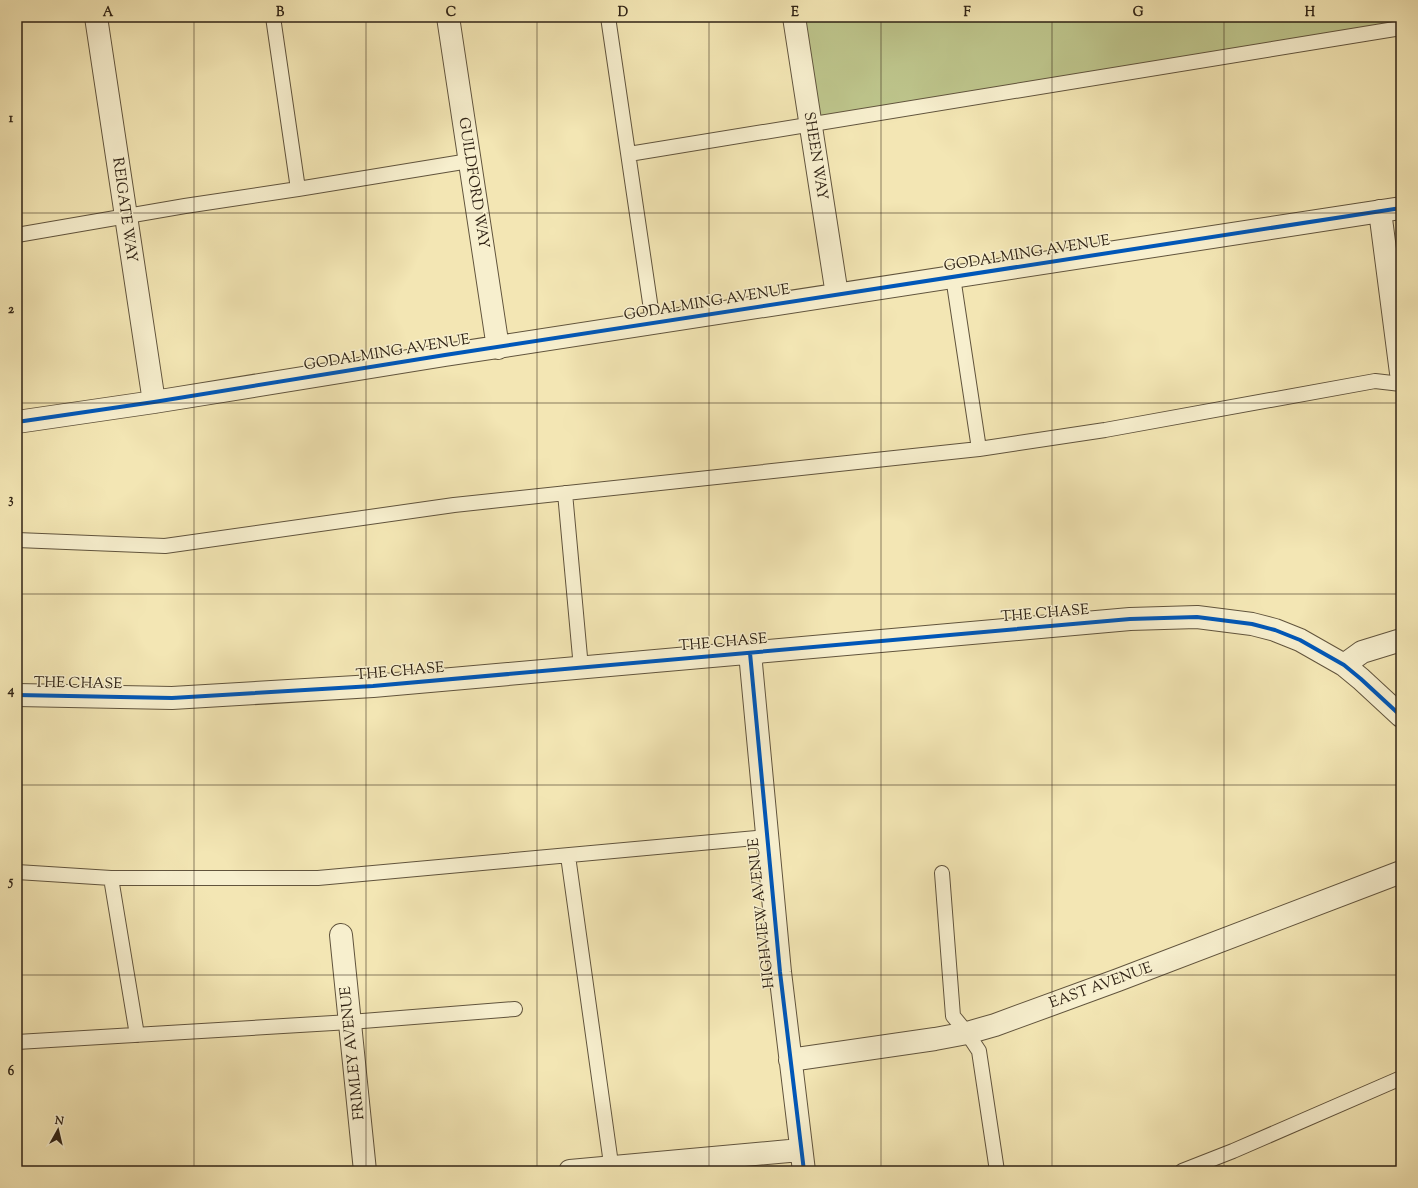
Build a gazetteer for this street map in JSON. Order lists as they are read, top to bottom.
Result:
{
  "streets": {
    "street": [
      "SHEEN WAY",
      "GUILDFORD WAY",
      "REIGATE WAY",
      "GODALMING AVENUE",
      "THE CHASE",
      "HIGHVIEW AVENUE",
      "EAST AVENUE",
      "FRIMLEY AVENUE"
    ]
  },
  "crossings": [
    ["SHEEN WAY", "GODALMING AVENUE"],
    ["GUILDFORD WAY", "GODALMING AVENUE"],
    ["REIGATE WAY", "GODALMING AVENUE"],
    ["THE CHASE", "HIGHVIEW AVENUE"],
    ["HIGHVIEW AVENUE", "EAST AVENUE"]
  ],
  "north": "top",
  "grid": {
    "columns": [
      "A",
      "B",
      "C",
      "D",
      "E",
      "F",
      "G",
      "H"
    ],
    "rows": [
      "1",
      "2",
      "3",
      "4",
      "5",
      "6"
    ]
  }
}
